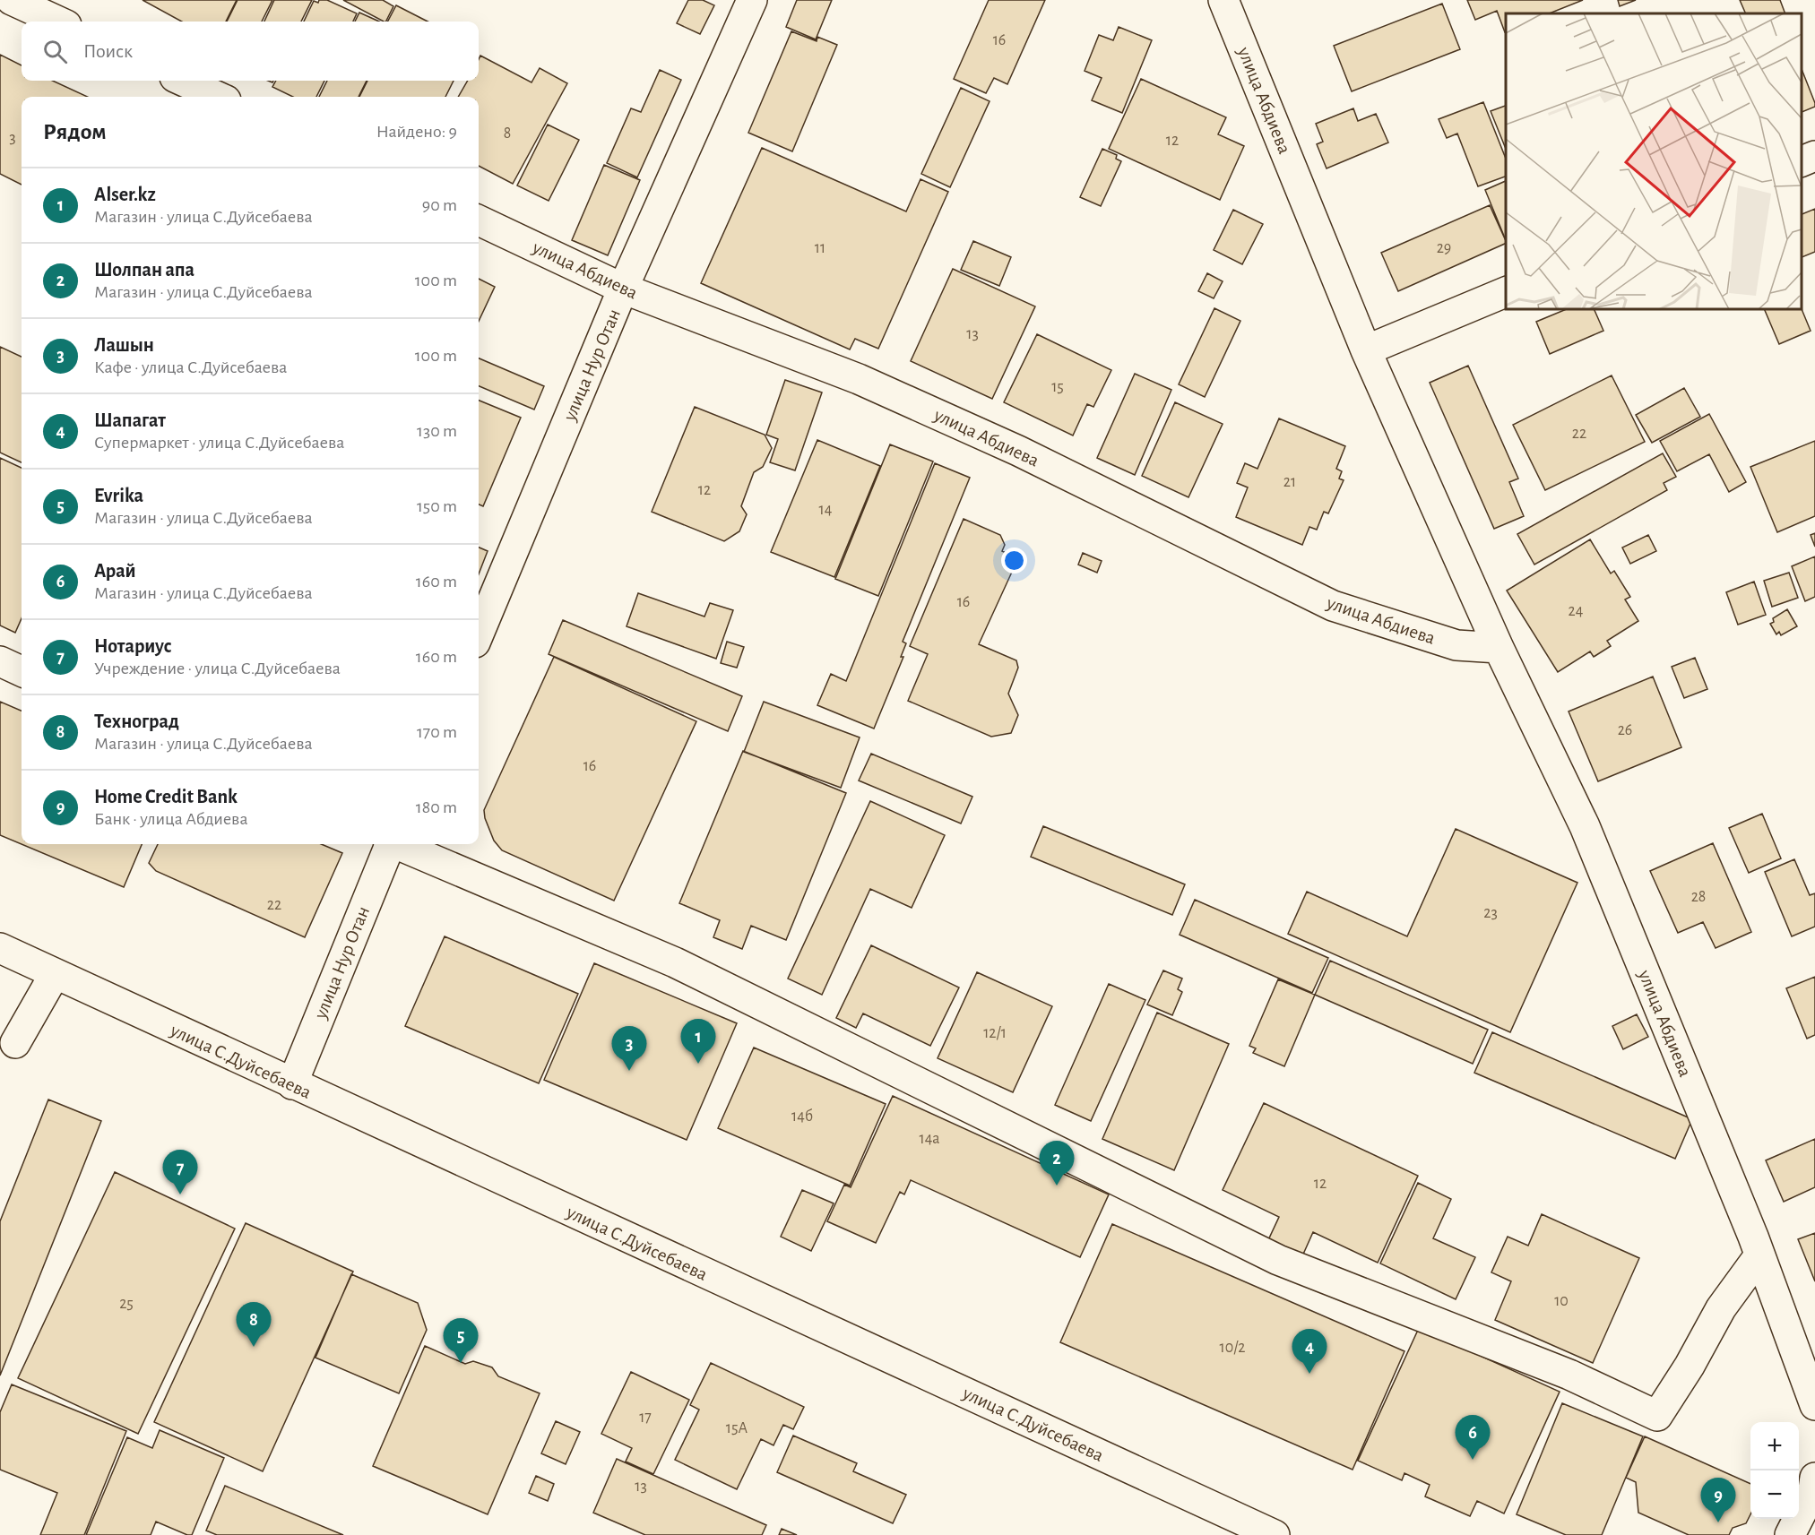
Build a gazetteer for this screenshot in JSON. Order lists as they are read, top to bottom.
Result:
{
  "streets": {
    "street": ["улица Абдиева", "улица Нур Отан", "улица С.Дуйсебаева"]
  },
  "crossings": [
    ["улица Абдиева", "улица Нур Отан"],
    ["улица Нур Отан", "улица С.Дуйсебаева"]
  ],
  "house_numbers": [
    "16",
    "8",
    "3",
    "12",
    "11",
    "29",
    "13",
    "15",
    "22",
    "21",
    "12",
    "14",
    "16",
    "24",
    "26",
    "16",
    "28",
    "22",
    "23",
    "12/1",
    "14б",
    "14а",
    "12",
    "10",
    "25",
    "10/2",
    "17",
    "15А",
    "13"
  ],
  "page": {
    "search": "Поиск",
    "heading": ["Рядом", "Найдено: 9"],
    "list": [
      {
        "mark": "1",
        "name": "Alser.kz",
        "note": "Магазин · улица С.Дуйсебаева",
        "value": "90 m"
      },
      {
        "mark": "2",
        "name": "Шолпан апа",
        "note": "Магазин · улица С.Дуйсебаева",
        "value": "100 m"
      },
      {
        "mark": "3",
        "name": "Лашын",
        "note": "Кафе · улица С.Дуйсебаева",
        "value": "100 m"
      },
      {
        "mark": "4",
        "name": "Шапагат",
        "note": "Супермаркет · улица С.Дуйсебаева",
        "value": "130 m"
      },
      {
        "mark": "5",
        "name": "Evrika",
        "note": "Магазин · улица С.Дуйсебаева",
        "value": "150 m"
      },
      {
        "mark": "6",
        "name": "Арай",
        "note": "Магазин · улица С.Дуйсебаева",
        "value": "160 m"
      },
      {
        "mark": "7",
        "name": "Нотариус",
        "note": "Учреждение · улица С.Дуйсебаева",
        "value": "160 m"
      },
      {
        "mark": "8",
        "name": "Техноград",
        "note": "Магазин · улица С.Дуйсебаева",
        "value": "170 m"
      },
      {
        "mark": "9",
        "name": "Home Credit Bank",
        "note": "Банк · улица Абдиева",
        "value": "180 m"
      }
    ],
    "pins": [
      "1",
      "3",
      "2",
      "7",
      "8",
      "5",
      "4",
      "6",
      "9"
    ],
    "map_buttons": ["+", "−"]
  }
}
